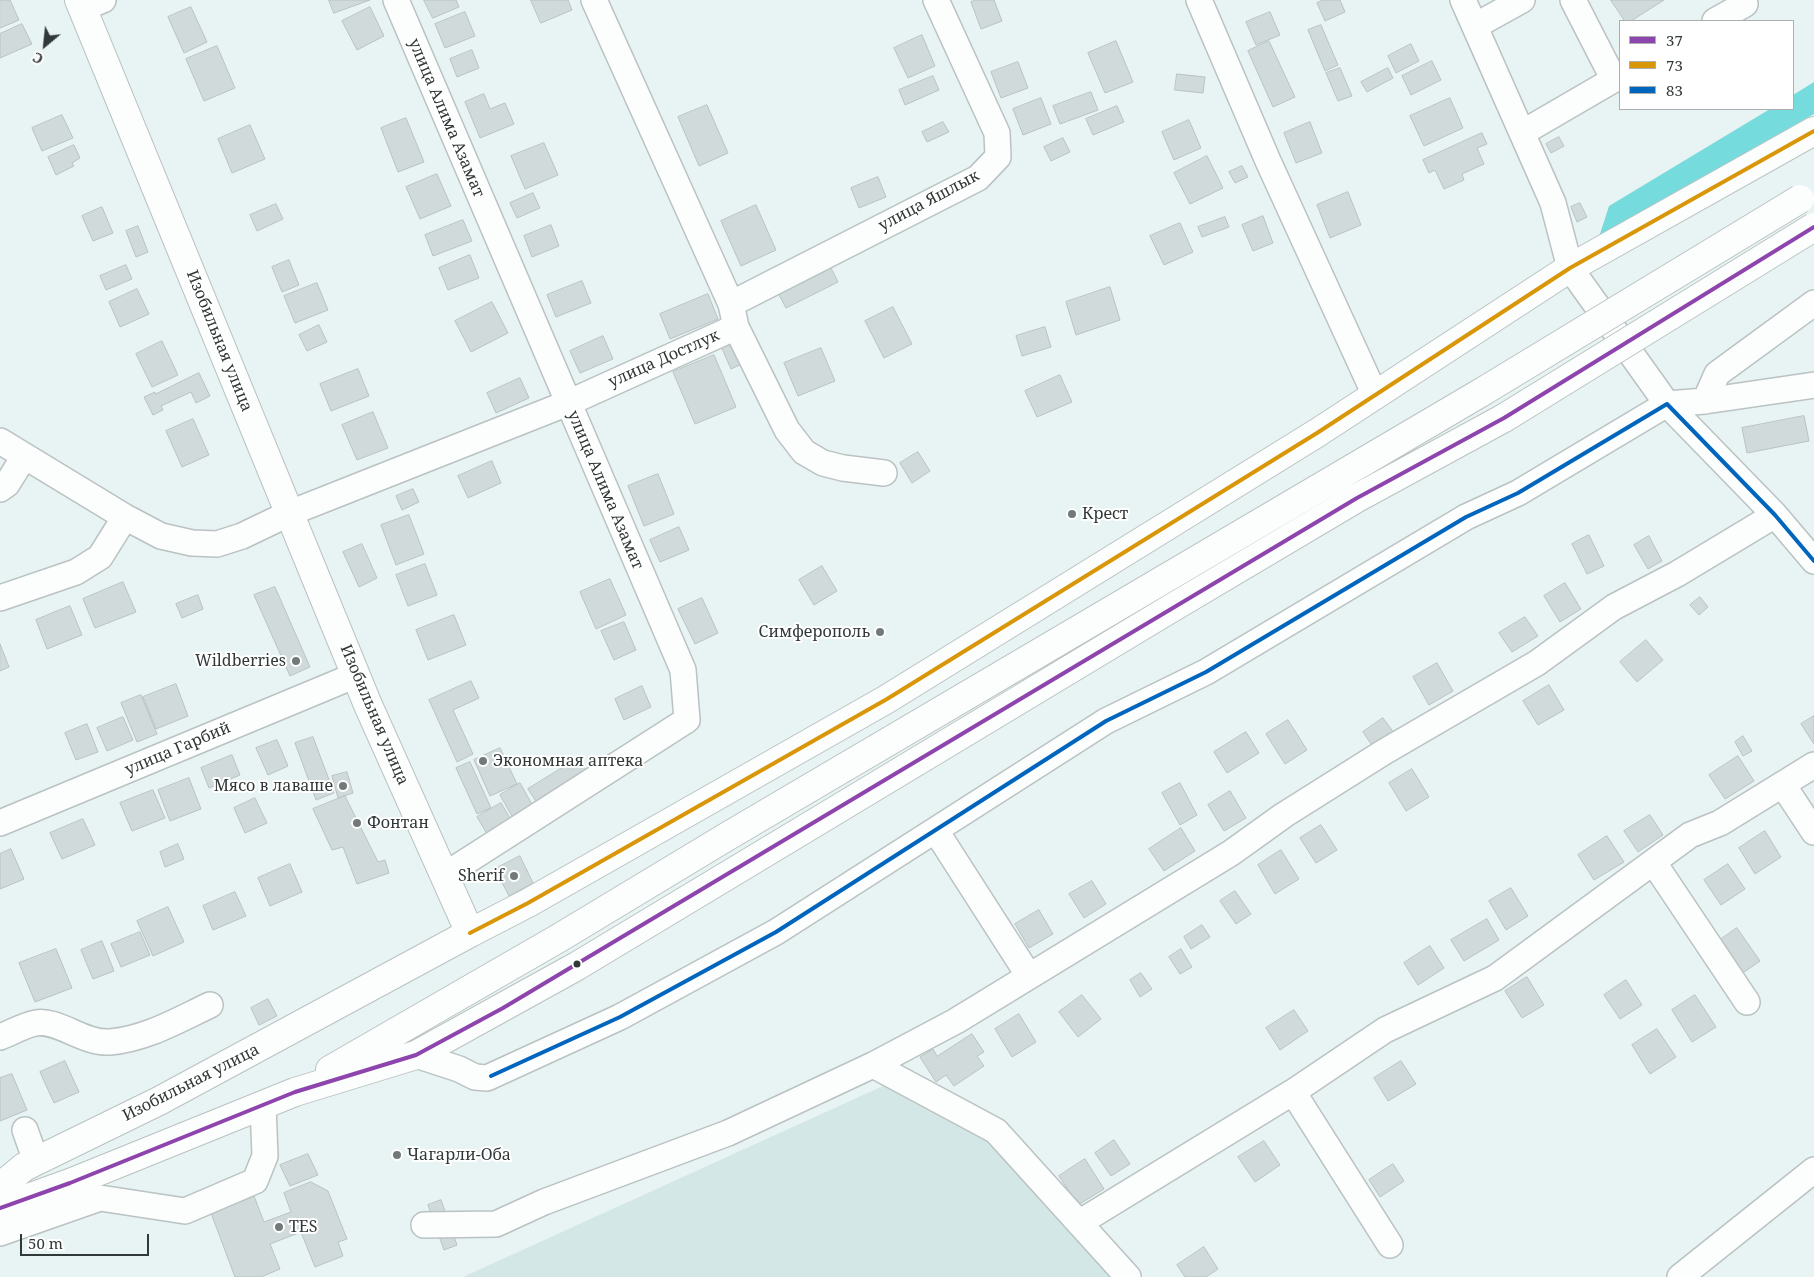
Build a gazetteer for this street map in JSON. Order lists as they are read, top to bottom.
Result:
{
  "streets": {
    "main road": ["Изобильная улица"],
    "street": [
      "улица Алима Азамат",
      "улица Яшлык",
      "улица Достлук",
      "улица Гарбий"
    ]
  },
  "crossings": [
    ["улица Алима Азамат", "Изобильная улица"],
    ["улица Алима Азамат", "улица Достлук"],
    ["улица Яшлык", "улица Достлук"],
    ["Изобильная улица", "улица Достлук"],
    ["Изобильная улица", "улица Гарбий"]
  ],
  "places": [
    "Крест",
    "Симферополь",
    "Wildberries",
    "Экономная аптека",
    "Мясо в лаваше",
    "Фонтан",
    "Sherif",
    "Чагарли-Оба",
    "TES"
  ],
  "lines": ["transit line 73", "transit line 37", "transit line 83"],
  "legend": ["37", "73", "83"],
  "scale_bar": "50 m",
  "north": "bottom left"
}
